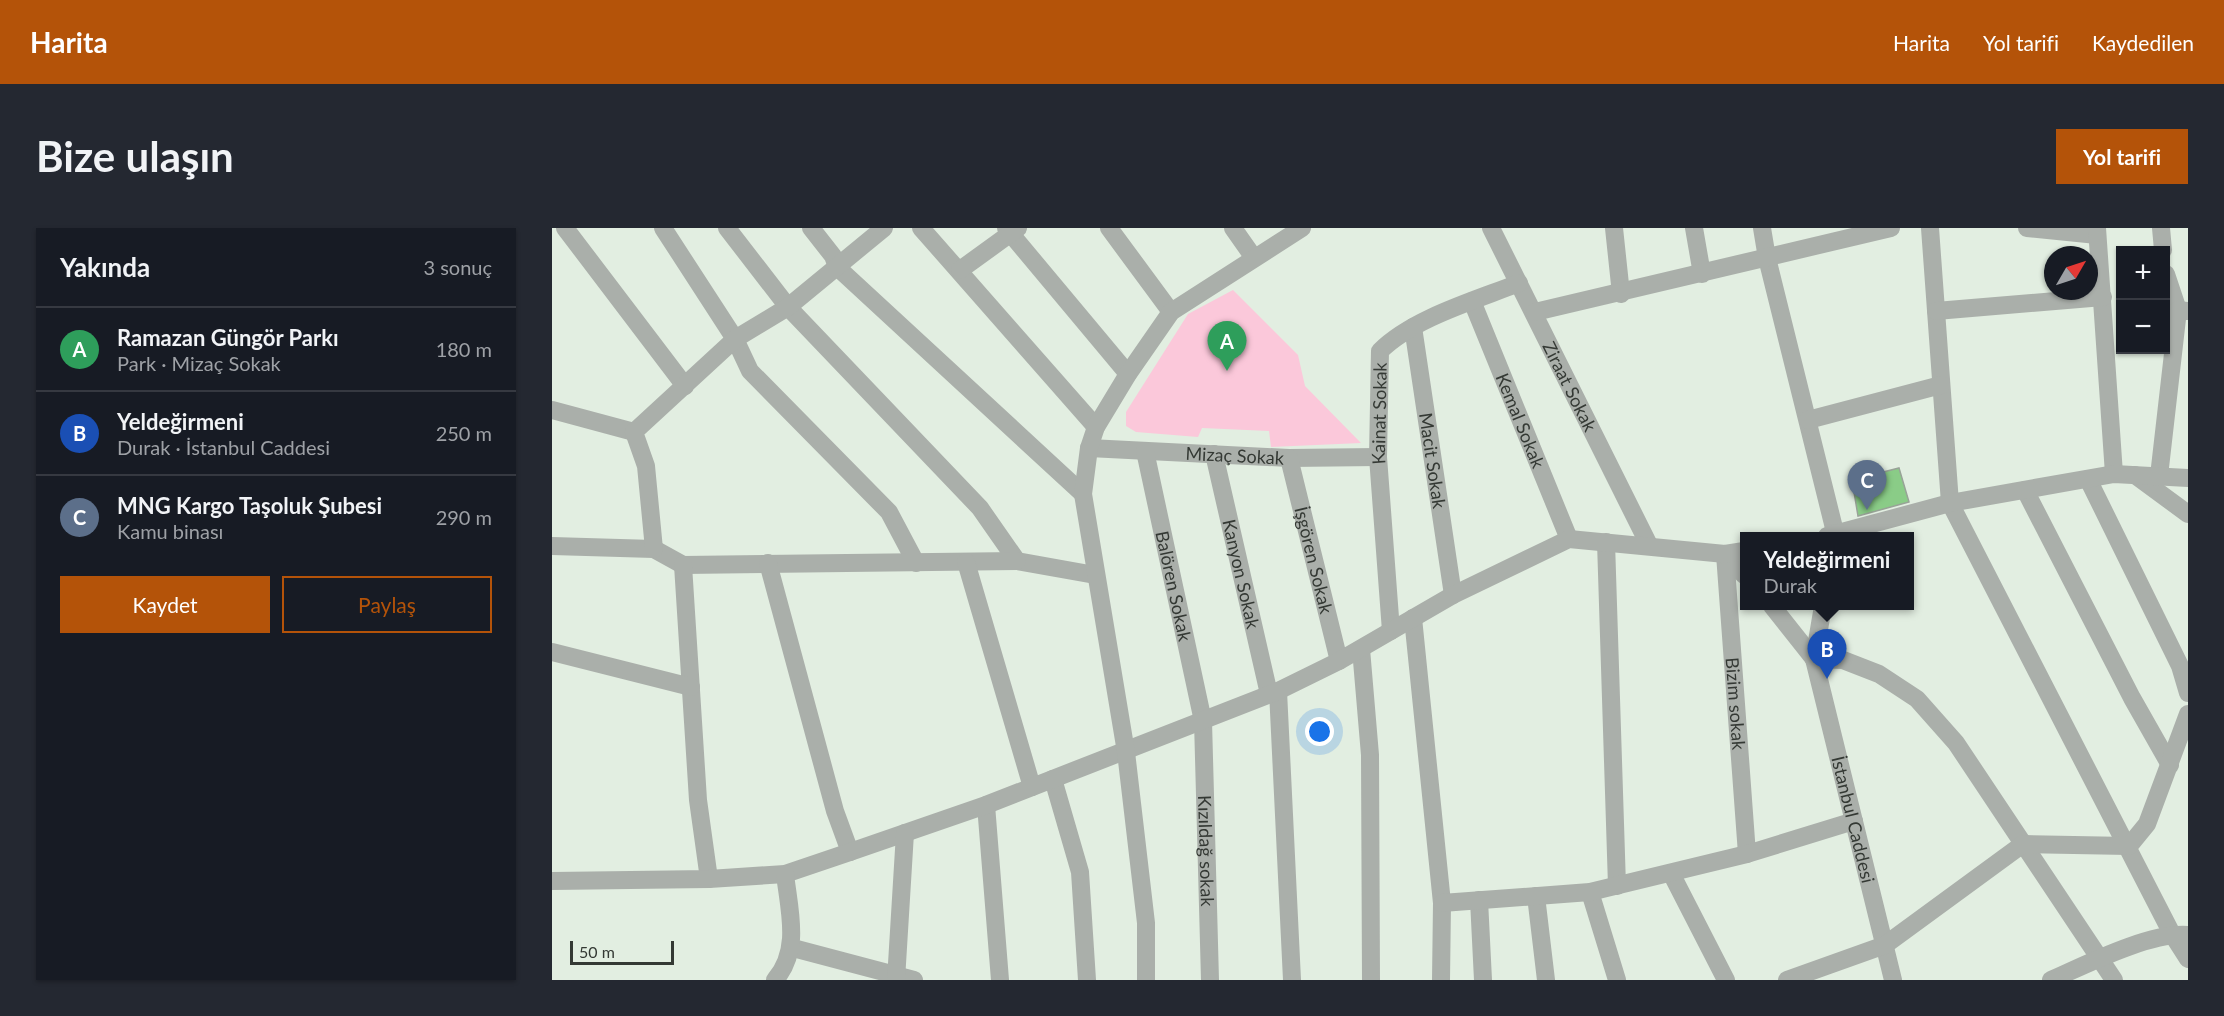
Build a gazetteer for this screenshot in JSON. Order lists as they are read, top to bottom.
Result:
{
  "streets": {
    "street": [
      "Ziraat Sokak",
      "Kainat Sokak",
      "Kemal Sokak",
      "Mizaç Sokak",
      "Macit Sokak",
      "İşgören Sokak",
      "Kanyon Sokak",
      "Balören Sokak",
      "Bizim sokak",
      "İstanbul Caddesi",
      "Kızıldağ sokak"
    ]
  },
  "crossings": [
    ["Ziraat Sokak", "Kainat Sokak"],
    ["Kainat Sokak", "Kemal Sokak"],
    ["Kainat Sokak", "Mizaç Sokak"],
    ["Kainat Sokak", "Macit Sokak"],
    ["Mizaç Sokak", "İşgören Sokak"],
    ["Mizaç Sokak", "Kanyon Sokak"],
    ["Mizaç Sokak", "Balören Sokak"],
    ["Balören Sokak", "Kızıldağ sokak"]
  ],
  "scale_bar": "50 m",
  "north": "top right",
  "page": {
    "header": "Harita",
    "nav": ["Harita", "Yol tarifi", "Kaydedilen"],
    "buttons": [
      "Yol tarifi",
      ["Kaydet", "Paylaş"]
    ],
    "title": "Bize ulaşın",
    "heading": ["Yakında", "3 sonuç"],
    "map_buttons": ["+", "−"],
    "list": [
      {
        "mark": "A",
        "name": "Ramazan Güngör Parkı",
        "note": "Park · Mizaç Sokak",
        "value": "180 m"
      },
      {
        "mark": "B",
        "name": "Yeldeğirmeni",
        "note": "Durak · İstanbul Caddesi",
        "value": "250 m"
      },
      {
        "mark": "C",
        "name": "MNG Kargo Taşoluk Şubesi",
        "note": "Kamu binası",
        "value": "290 m"
      }
    ],
    "pins": ["A", "C", "B"],
    "popup": ["Yeldeğirmeni", "Durak"],
    "scale": "50 m"
  }
}
